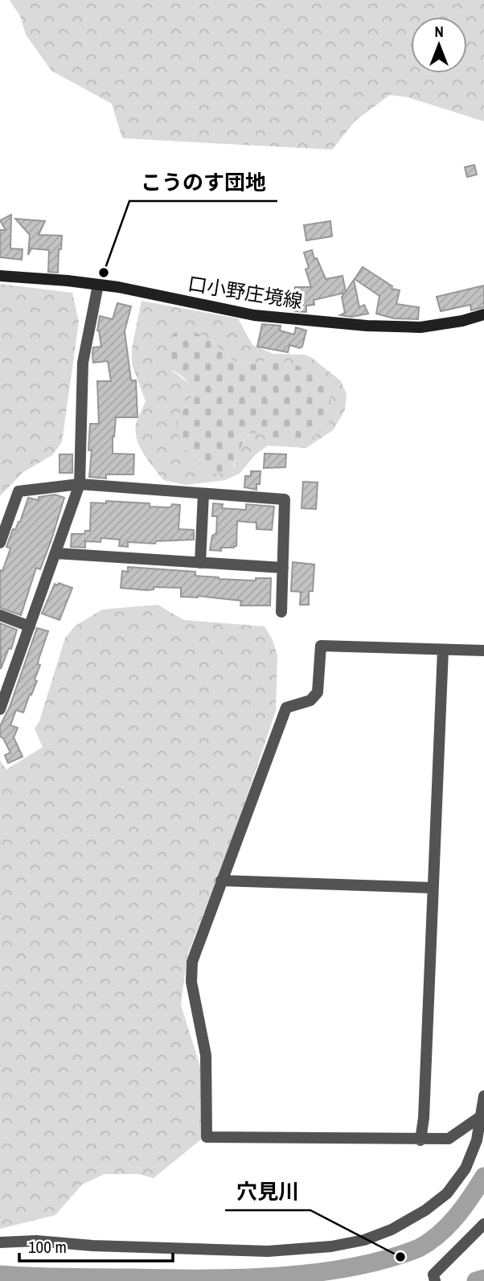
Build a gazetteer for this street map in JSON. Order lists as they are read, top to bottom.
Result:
{
  "streets": {
    "main road": ["口小野庄境線"]
  },
  "places": ["こうのす団地", "穴見川"],
  "scale_bar": "100 m",
  "north": "top"
}
